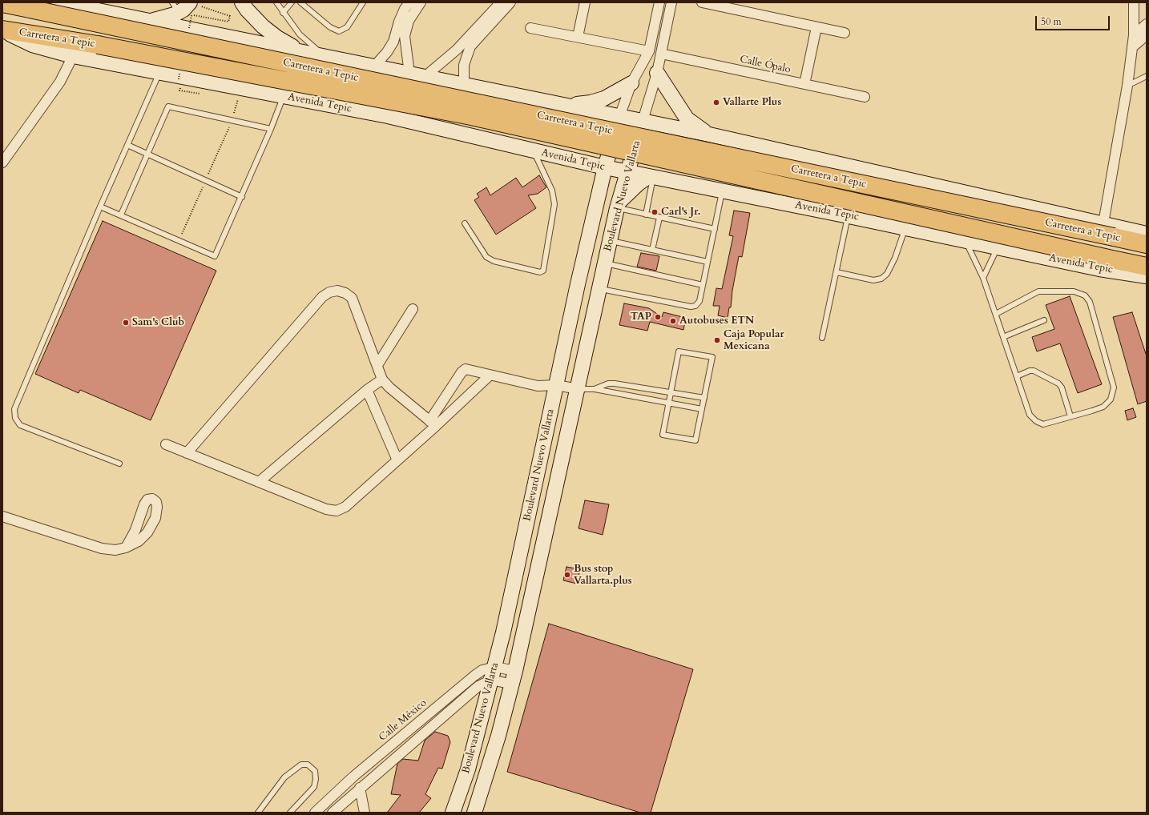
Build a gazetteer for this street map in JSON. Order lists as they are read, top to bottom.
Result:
{
  "streets": {
    "highway": ["Carretera a Tepic"],
    "main road": ["Avenida Tepic", "Boulevard Nuevo Vallarta"],
    "street": ["Calle Ópalo", "Calle México"]
  },
  "crossings": [
    ["Carretera a Tepic", "Avenida Tepic"],
    ["Avenida Tepic", "Boulevard Nuevo Vallarta"],
    ["Boulevard Nuevo Vallarta", "Calle México"]
  ],
  "places": [
    "Vallarte Plus",
    "Carl's Jr.",
    "TAP",
    "Autobuses ETN",
    "Sam's Club",
    "Caja Popular Mexicana",
    "Bus stop Vallarta.plus"
  ],
  "scale_bar": "50 m"
}
